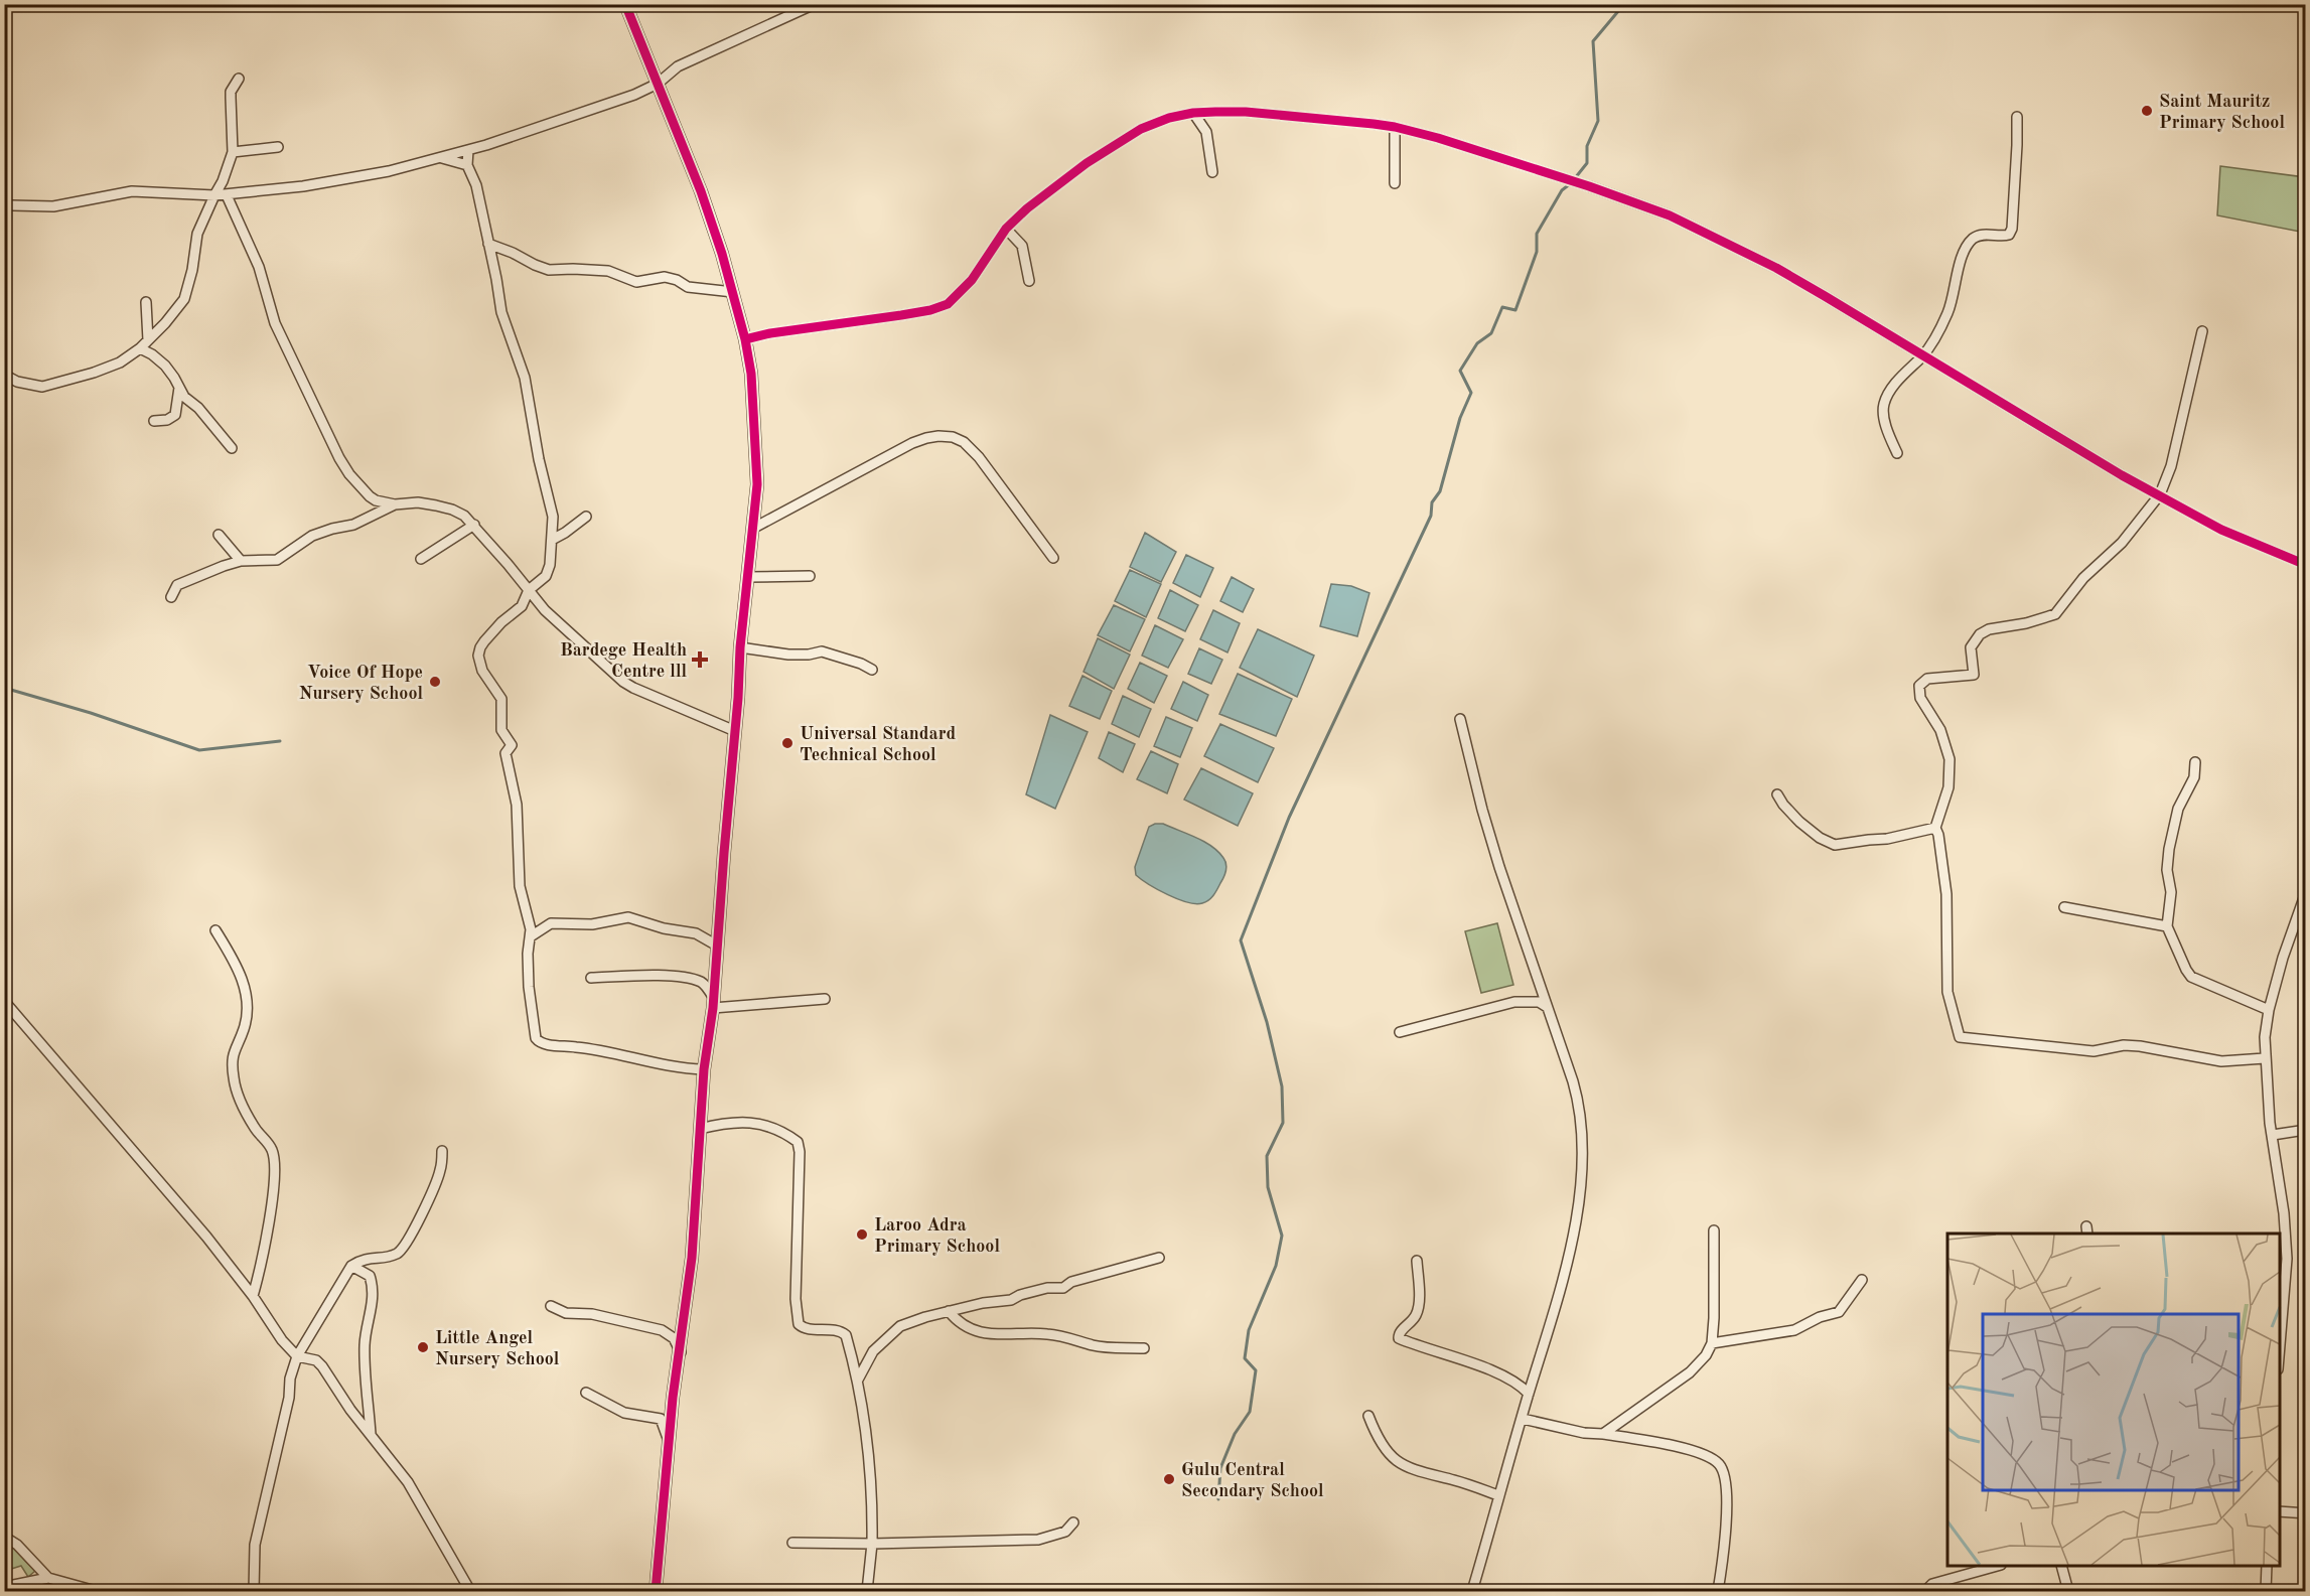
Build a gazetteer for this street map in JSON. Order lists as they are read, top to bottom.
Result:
{
  "places": {
    "other": [
      "Saint Mauritz Primary School",
      "Voice Of Hope Nursery School",
      "Universal Standard Technical School",
      "Laroo Adra Primary School",
      "Little Angel Nursery School",
      "Gulu Central Secondary School"
    ],
    "health": ["Bardege Health Centre lll"]
  }
}
